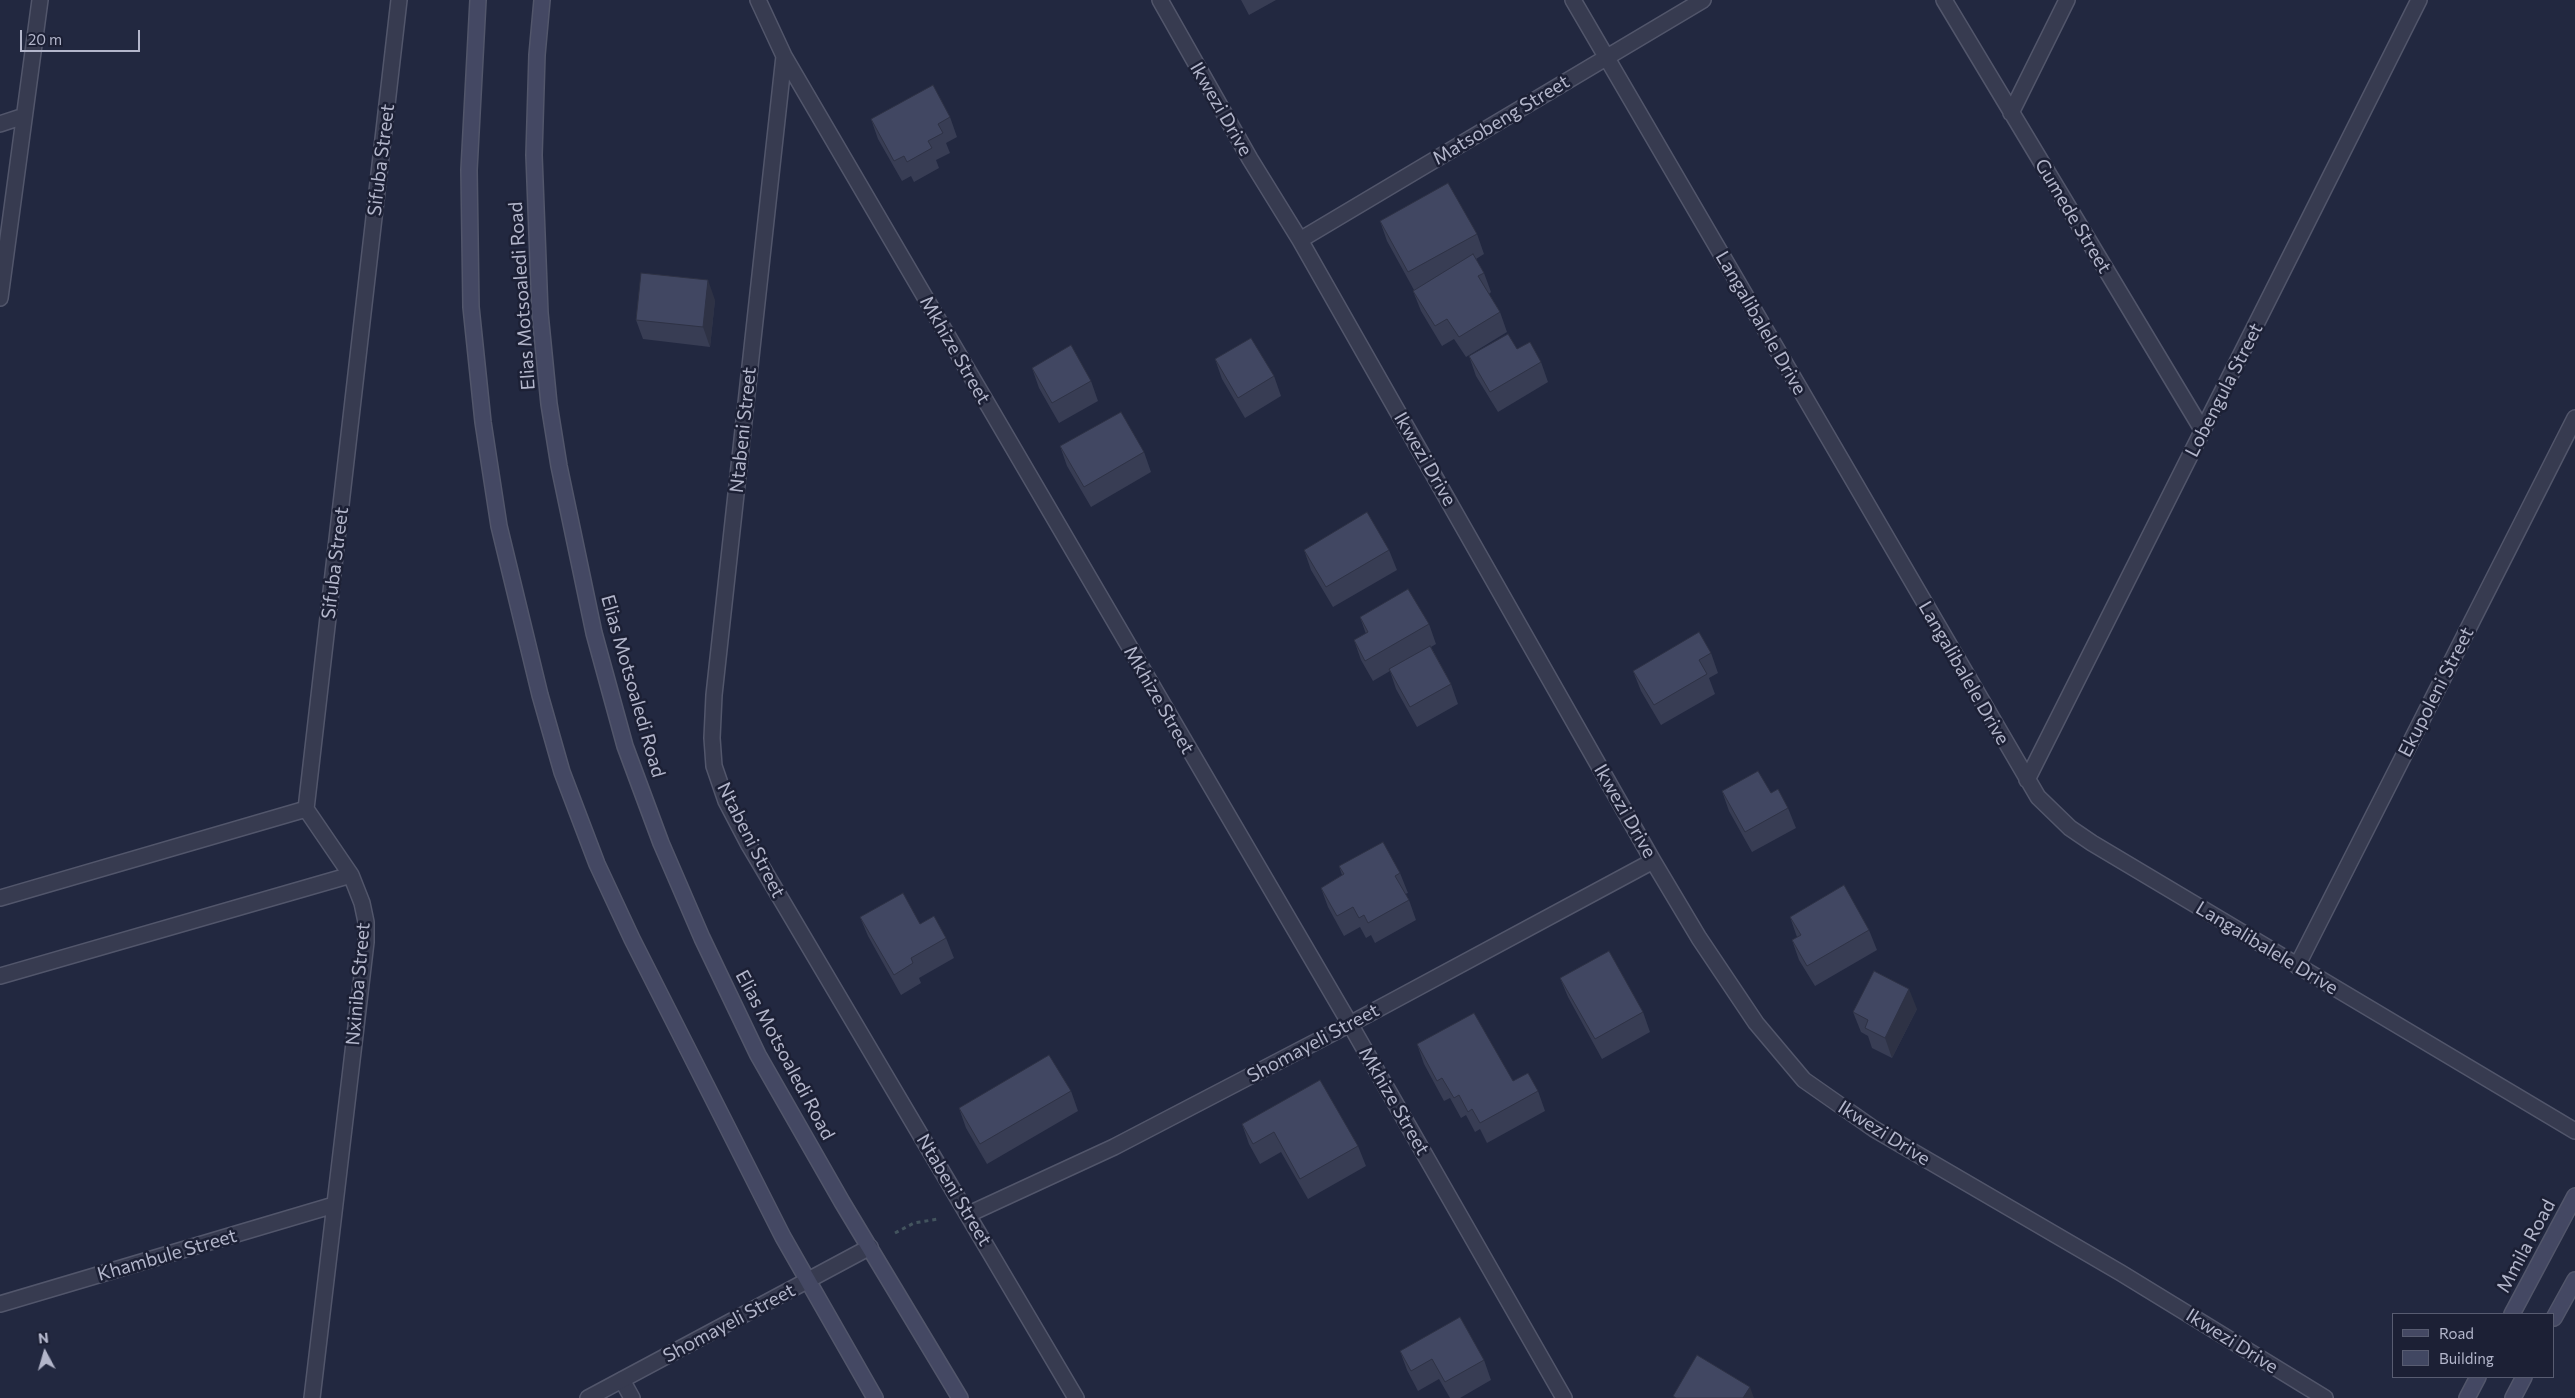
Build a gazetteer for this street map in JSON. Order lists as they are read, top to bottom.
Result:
{
  "streets": {
    "main road": ["Elias Motsoaledi Road", "Mmila Road"],
    "street": [
      "Ikwezi Drive",
      "Matsobeng Street",
      "Sifuba Street",
      "Gumede Street",
      "Langalibalele Drive",
      "Mkhize Street",
      "Lobengula Street",
      "Ntabeni Street",
      "Ekupoleni Street",
      "Nxiniba Street",
      "Shomayeli Street",
      "Khambule Street"
    ]
  },
  "crossings": [
    ["Ikwezi Drive", "Matsobeng Street"],
    ["Ikwezi Drive", "Shomayeli Street"],
    ["Matsobeng Street", "Langalibalele Drive"],
    ["Sifuba Street", "Nxiniba Street"],
    ["Gumede Street", "Lobengula Street"],
    ["Elias Motsoaledi Road", "Shomayeli Street"],
    ["Langalibalele Drive", "Lobengula Street"],
    ["Langalibalele Drive", "Ekupoleni Street"],
    ["Mkhize Street", "Ntabeni Street"],
    ["Mkhize Street", "Shomayeli Street"],
    ["Ntabeni Street", "Shomayeli Street"],
    ["Nxiniba Street", "Khambule Street"]
  ],
  "legend": ["Road", "Building"],
  "scale_bar": "20 m",
  "north": "top"
}
